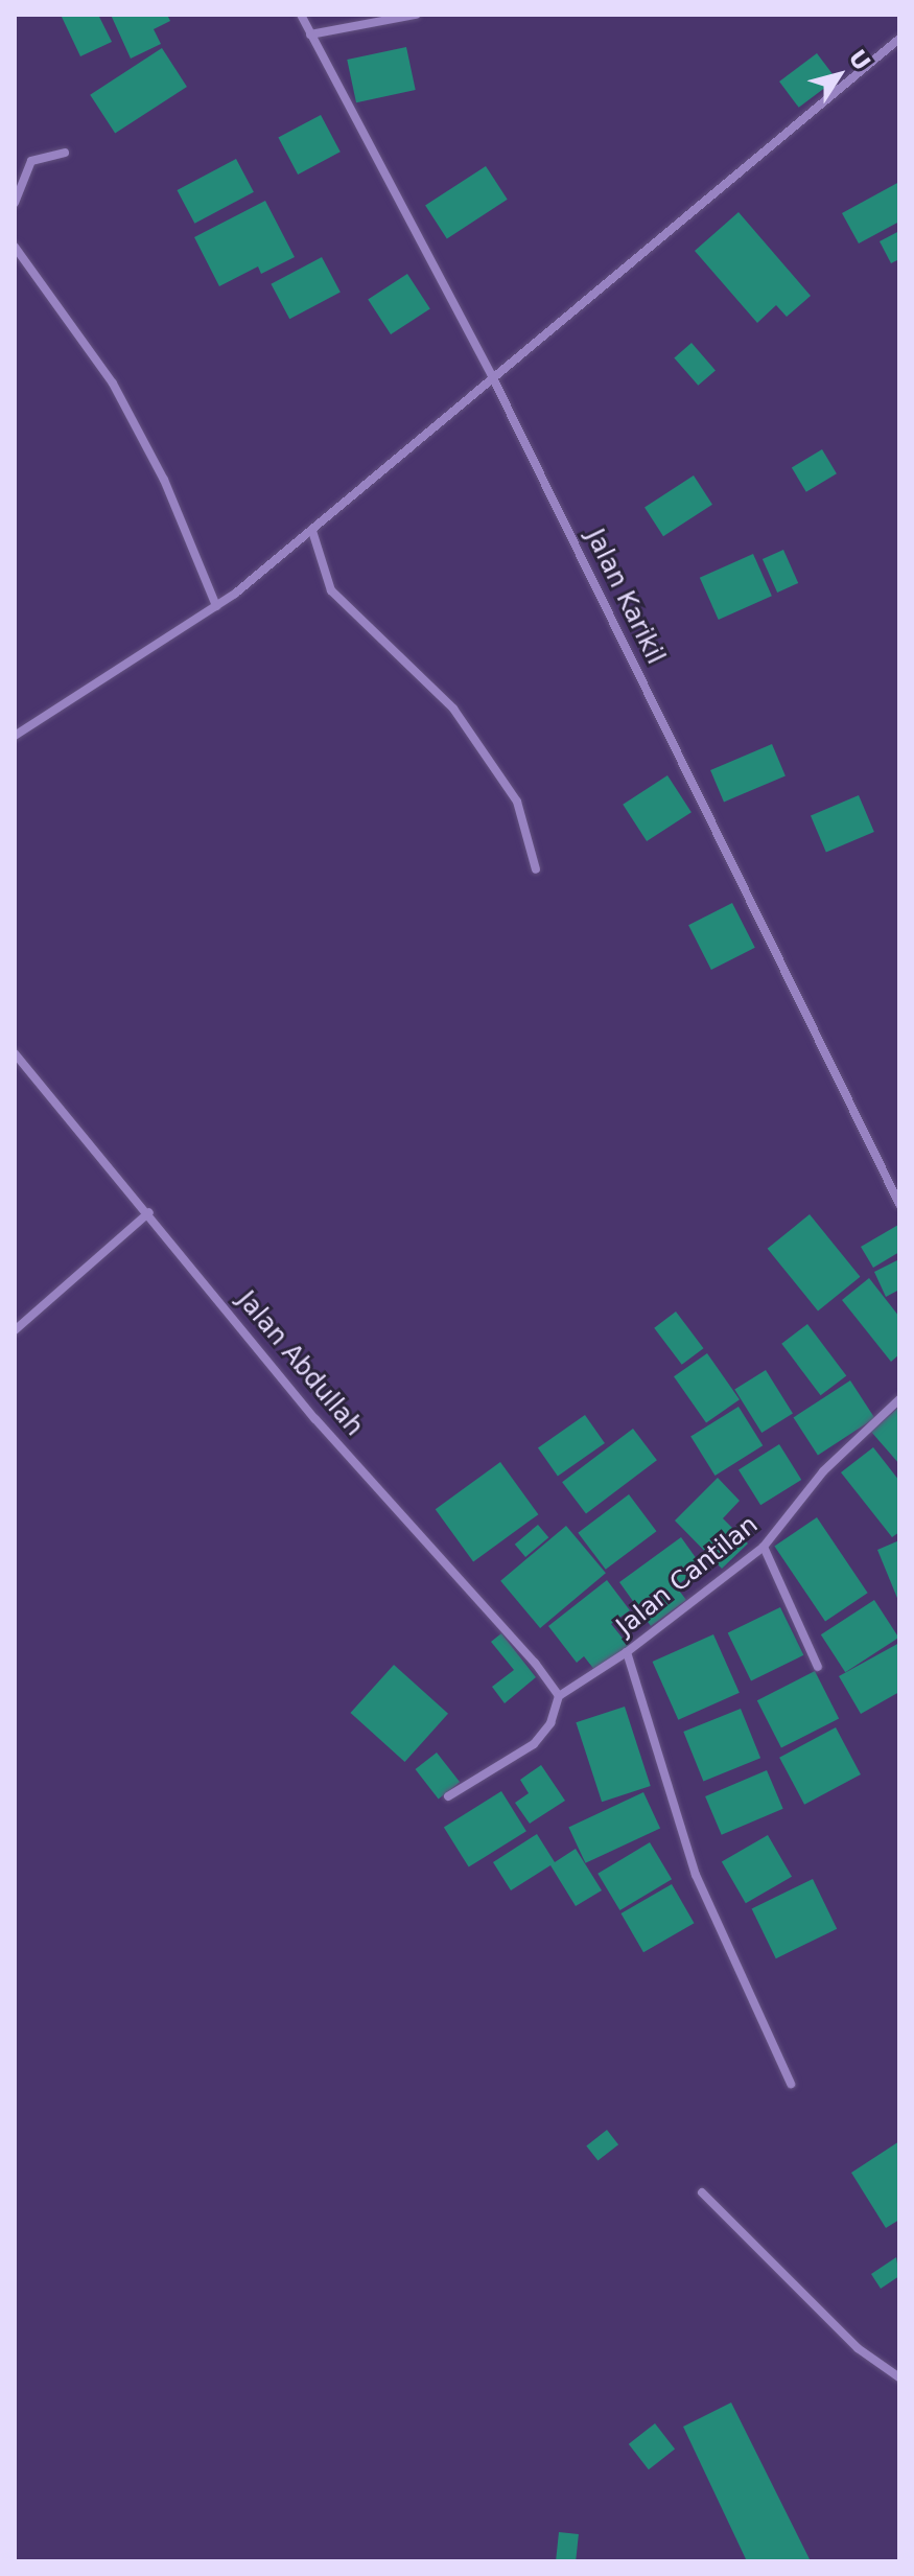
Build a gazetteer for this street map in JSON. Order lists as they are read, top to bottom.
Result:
{
  "streets": {
    "street": ["Jalan Karikil", "Jalan Abdullah", "Jalan Cantilan"]
  },
  "crossings": [
    ["Jalan Abdullah", "Jalan Cantilan"]
  ],
  "north": "top right"
}
